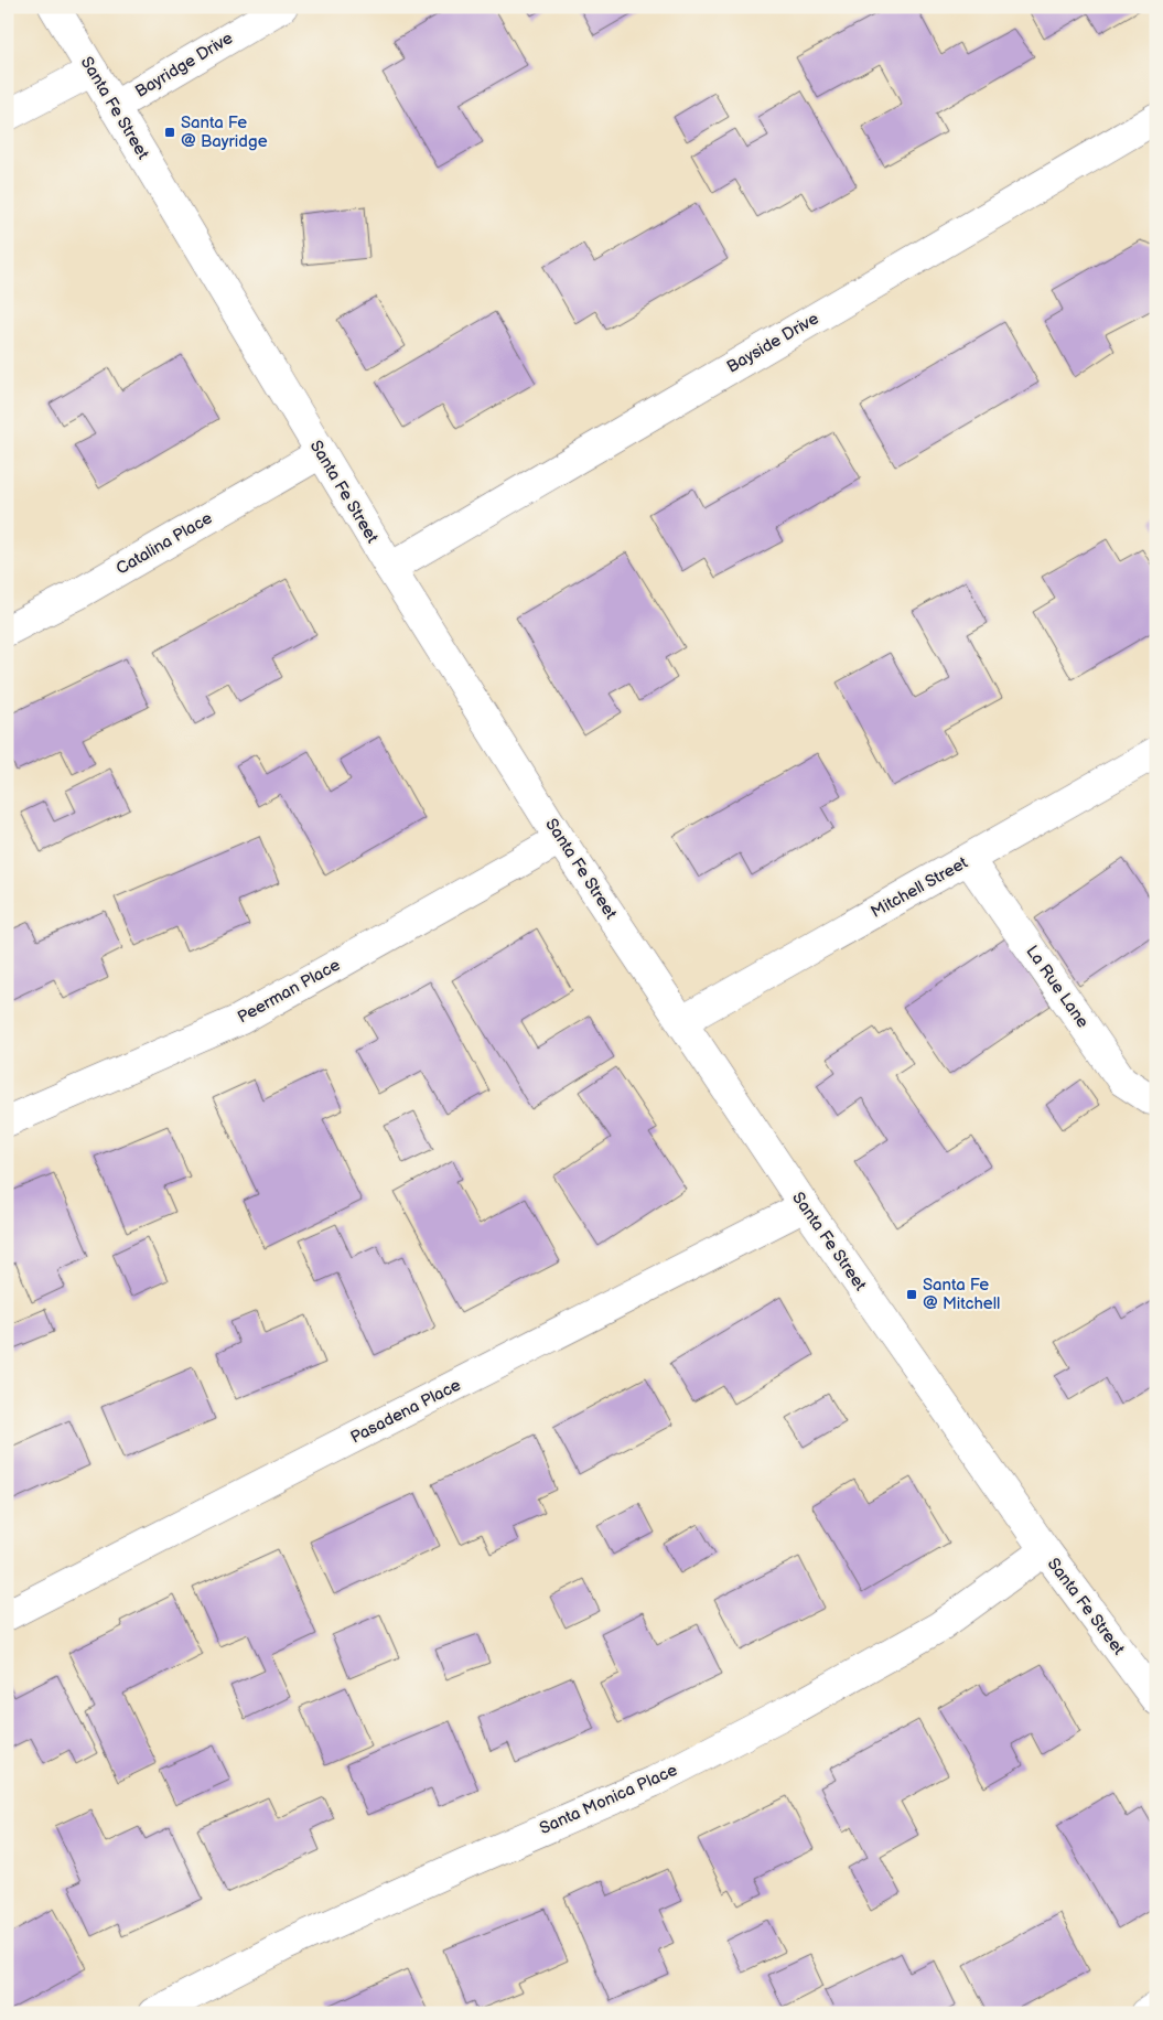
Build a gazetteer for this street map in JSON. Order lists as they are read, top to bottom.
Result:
{
  "streets": {
    "street": [
      "Bayridge Drive",
      "Santa Fe Street",
      "Bayside Drive",
      "Catalina Place",
      "Mitchell Street",
      "La Rue Lane",
      "Peerman Place",
      "Pasadena Place",
      "Santa Monica Place"
    ]
  },
  "crossings": [
    ["Bayridge Drive", "Santa Fe Street"],
    ["Santa Fe Street", "Bayside Drive"],
    ["Santa Fe Street", "Catalina Place"],
    ["Santa Fe Street", "Mitchell Street"],
    ["Santa Fe Street", "Peerman Place"],
    ["Santa Fe Street", "Pasadena Place"],
    ["Santa Fe Street", "Santa Monica Place"],
    ["Mitchell Street", "La Rue Lane"]
  ],
  "places": {
    "transit": ["Santa Fe @ Bayridge", "Santa Fe @ Mitchell"]
  }
}
